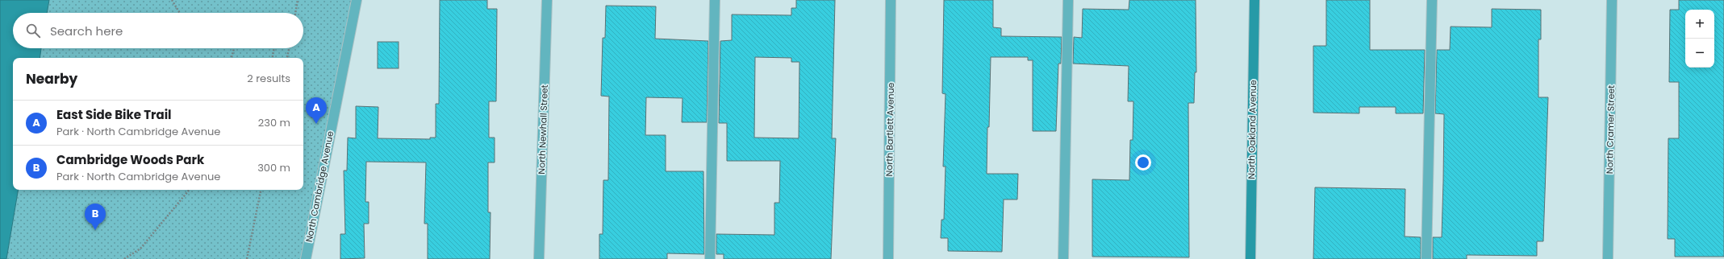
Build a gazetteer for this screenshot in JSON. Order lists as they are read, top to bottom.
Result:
{
  "streets": {
    "main road": ["North Oakland Avenue"],
    "street": [
      "North Newhall Street",
      "North Bartlett Avenue",
      "North Cramer Street",
      "North Cambridge Avenue"
    ]
  },
  "page": {
    "map_buttons": ["+", "−"],
    "search": "Search here",
    "heading": ["Nearby", "2 results"],
    "pins": ["A", "B"],
    "list": [
      {
        "mark": "A",
        "name": "East Side Bike Trail",
        "note": "Park · North Cambridge Avenue",
        "value": "230 m"
      },
      {
        "mark": "B",
        "name": "Cambridge Woods Park",
        "note": "Park · North Cambridge Avenue",
        "value": "300 m"
      }
    ]
  }
}
